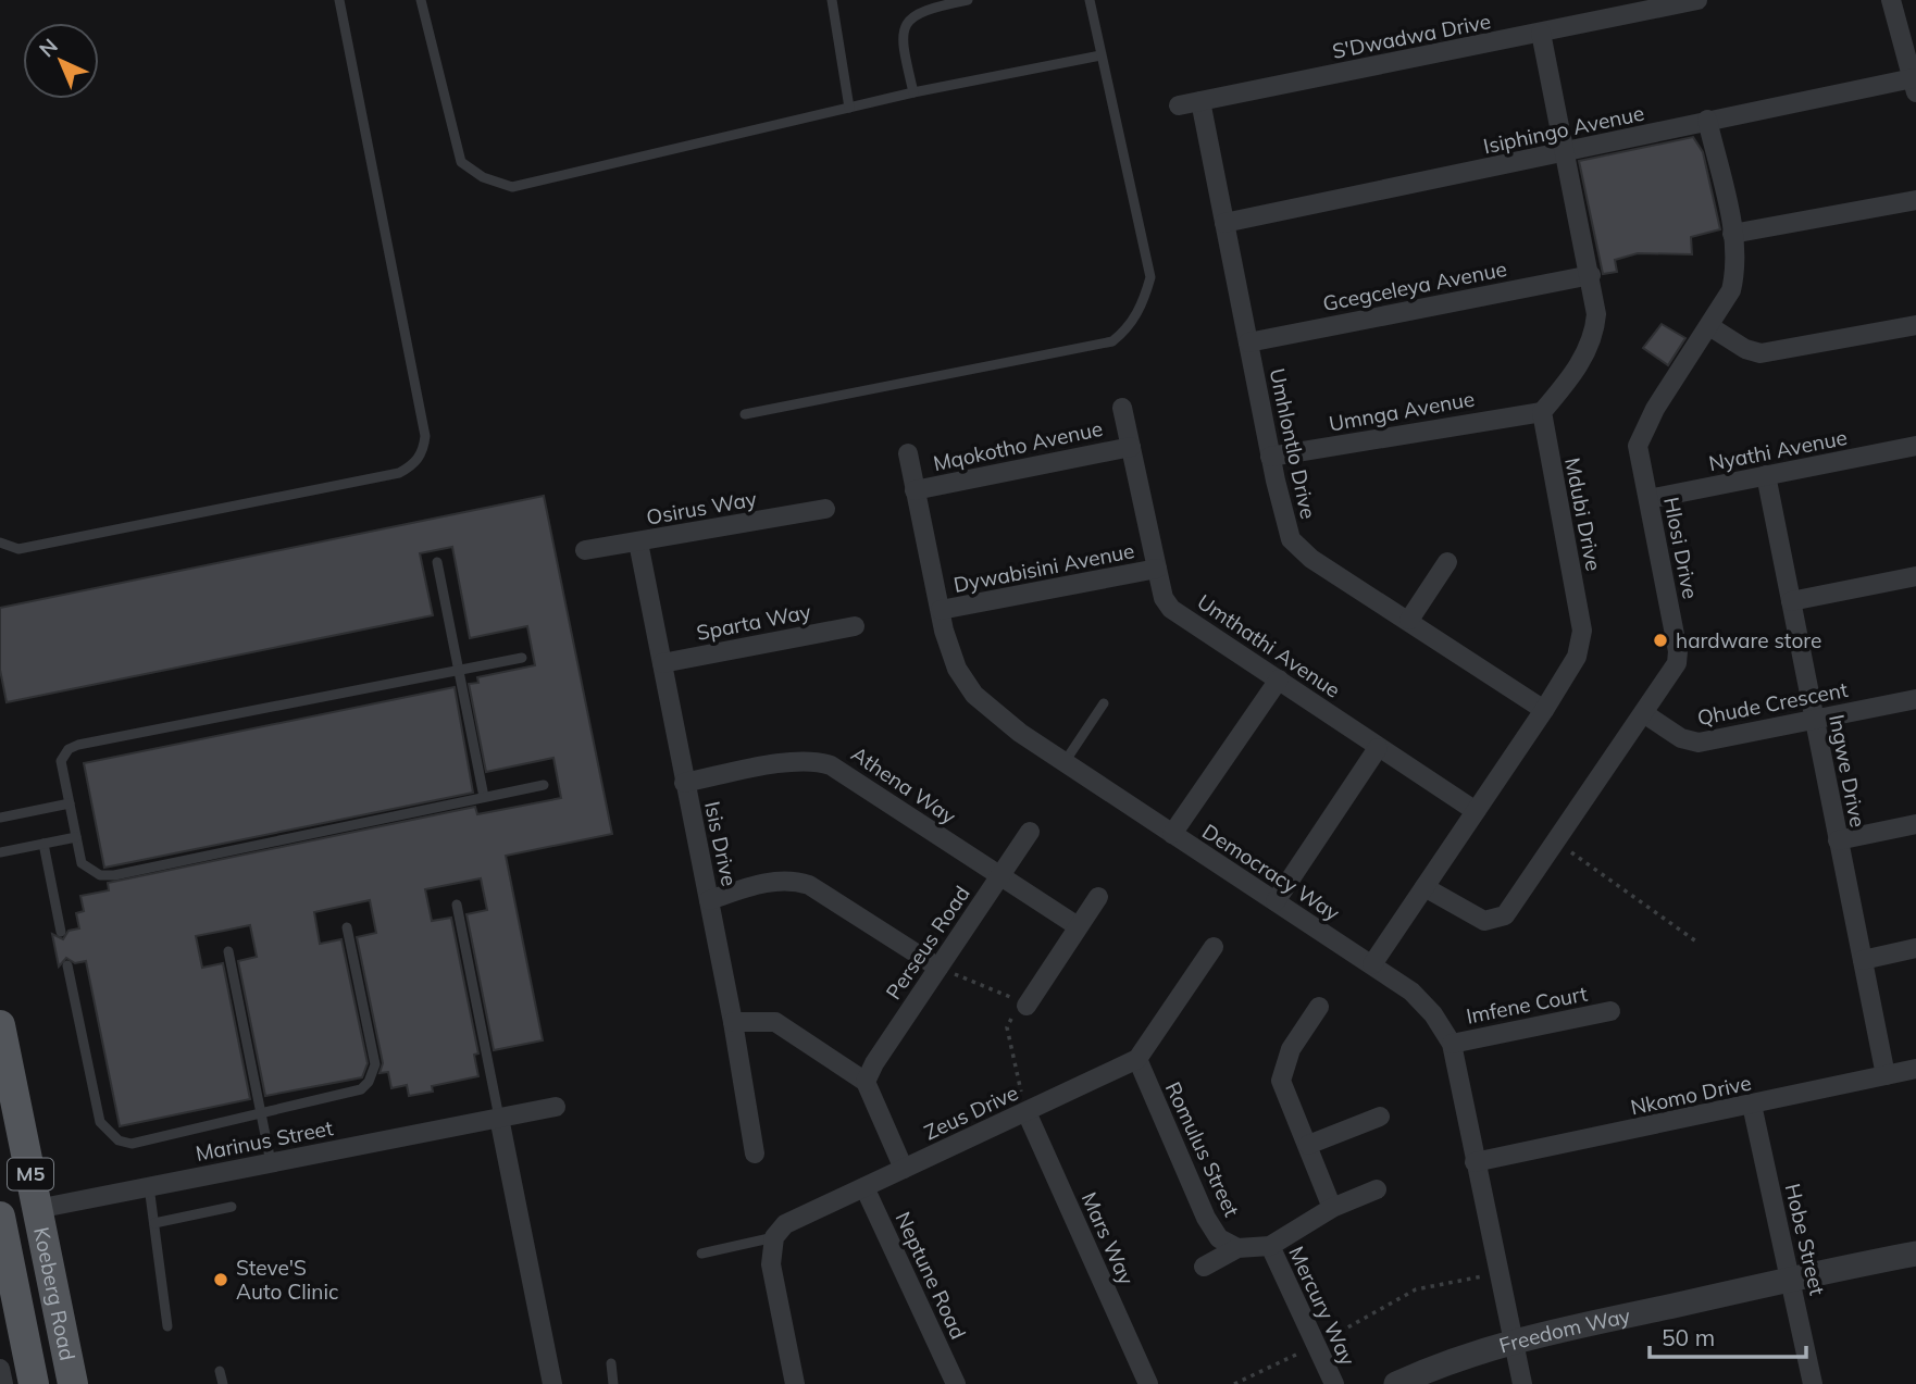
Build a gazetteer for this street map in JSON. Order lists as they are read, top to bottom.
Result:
{
  "streets": {
    "main road": ["M5", "Koeberg Road"],
    "street": [
      "S'Dwadwa Drive",
      "Isiphingo Avenue",
      "Gcegceleya Avenue",
      "Umnga Avenue",
      "Umhlontlo Drive",
      "Mqokotho Avenue",
      "Nyathi Avenue",
      "Osirus Way",
      "Mdubi Drive",
      "Hlosi Drive",
      "Dywabisini Avenue",
      "Sparta Way",
      "Umthathi Avenue",
      "Qhude Crescent",
      "Ingwe Drive",
      "Athena Way",
      "Isis Drive",
      "Democracy Way",
      "Perseus Road",
      "Imfene Court",
      "Nkomo Drive",
      "Zeus Drive",
      "Marinus Street",
      "Romulus Street",
      "Mars Way",
      "Hobe Street",
      "Neptune Road",
      "Mercury Way",
      "Freedom Way"
    ]
  },
  "crossings": [
    ["S'Dwadwa Drive", "Umhlontlo Drive"],
    ["Isiphingo Avenue", "Umhlontlo Drive"],
    ["Isiphingo Avenue", "Hlosi Drive"],
    ["Gcegceleya Avenue", "Umhlontlo Drive"],
    ["Umnga Avenue", "Umhlontlo Drive"],
    ["Umnga Avenue", "Mdubi Drive"],
    ["Umhlontlo Drive", "Mdubi Drive"],
    ["Mqokotho Avenue", "Umthathi Avenue"],
    ["Mqokotho Avenue", "Democracy Way"],
    ["Nyathi Avenue", "Hlosi Drive"],
    ["Nyathi Avenue", "Ingwe Drive"],
    ["Osirus Way", "Isis Drive"],
    ["Mdubi Drive", "Hlosi Drive"],
    ["Mdubi Drive", "Umthathi Avenue"],
    ["Mdubi Drive", "Democracy Way"],
    ["Hlosi Drive", "Qhude Crescent"],
    ["Dywabisini Avenue", "Umthathi Avenue"],
    ["Dywabisini Avenue", "Democracy Way"],
    ["Sparta Way", "Isis Drive"],
    ["Qhude Crescent", "Ingwe Drive"],
    ["Ingwe Drive", "Nkomo Drive"],
    ["Athena Way", "Isis Drive"],
    ["Athena Way", "Perseus Road"],
    ["Democracy Way", "Imfene Court"],
    ["Democracy Way", "Nkomo Drive"],
    ["Democracy Way", "Freedom Way"],
    ["Nkomo Drive", "Hobe Street"],
    ["Zeus Drive", "Romulus Street"],
    ["Zeus Drive", "Mars Way"],
    ["Zeus Drive", "Neptune Road"],
    ["Marinus Street", "Koeberg Road"],
    ["Hobe Street", "Freedom Way"]
  ],
  "places": ["hardware store", "Steve'S Auto Clinic"],
  "scale_bar": "50 m",
  "north": "top left"
}
